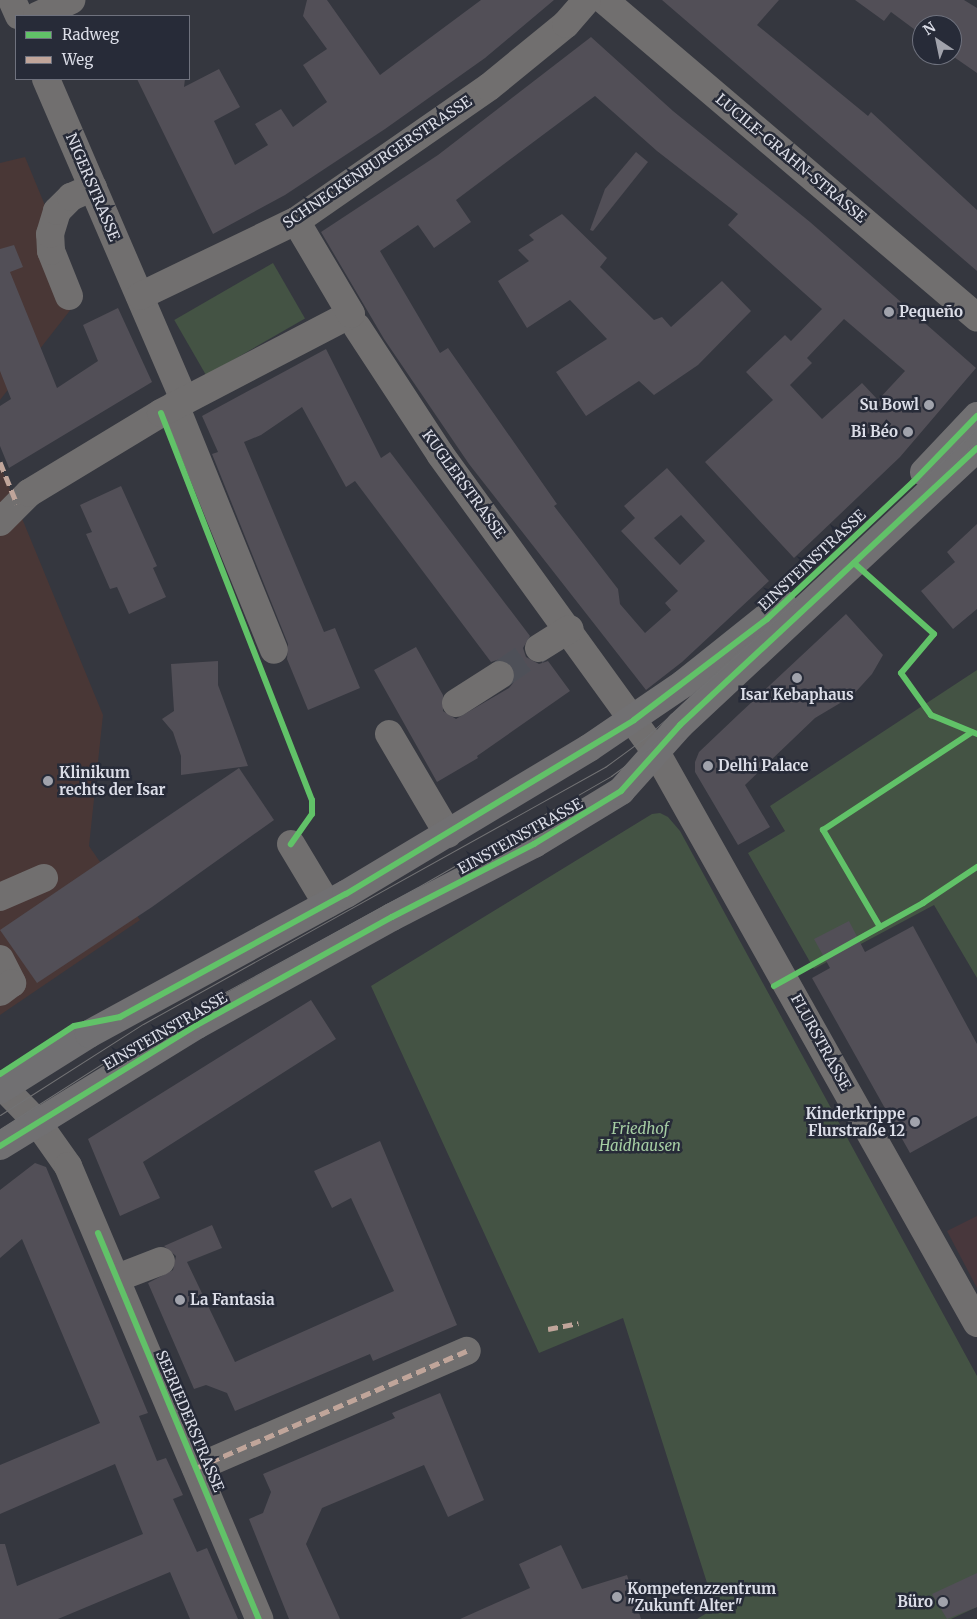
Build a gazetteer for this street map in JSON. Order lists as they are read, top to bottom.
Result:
{
  "streets": {
    "main road": ["EINSTEINSTRASSE"],
    "street": [
      "LUCILE-GRAHN-STRASSE",
      "SCHNECKENBURGERSTRASSE",
      "NIGERSTRASSE",
      "KUGLERSTRASSE",
      "FLURSTRASSE",
      "SEERIEDERSTRASSE"
    ]
  },
  "crossings": [
    ["SCHNECKENBURGERSTRASSE", "NIGERSTRASSE"],
    ["SCHNECKENBURGERSTRASSE", "KUGLERSTRASSE"],
    ["KUGLERSTRASSE", "EINSTEINSTRASSE"],
    ["KUGLERSTRASSE", "FLURSTRASSE"],
    ["EINSTEINSTRASSE", "FLURSTRASSE"],
    ["EINSTEINSTRASSE", "SEERIEDERSTRASSE"]
  ],
  "parks": ["Friedhof Haidhausen"],
  "places": [
    "Pequeño",
    "Su Bowl",
    "Bi Béo",
    "Isar Kebaphaus",
    "Delhi Palace",
    "Klinikum rechts der Isar",
    "Kinderkrippe Flurstraße 12",
    "La Fantasia",
    "Kompetenzzentrum \"Zukunft Alter\"",
    "Büro"
  ],
  "legend": ["Radweg", "Weg"],
  "north": "top left"
}
